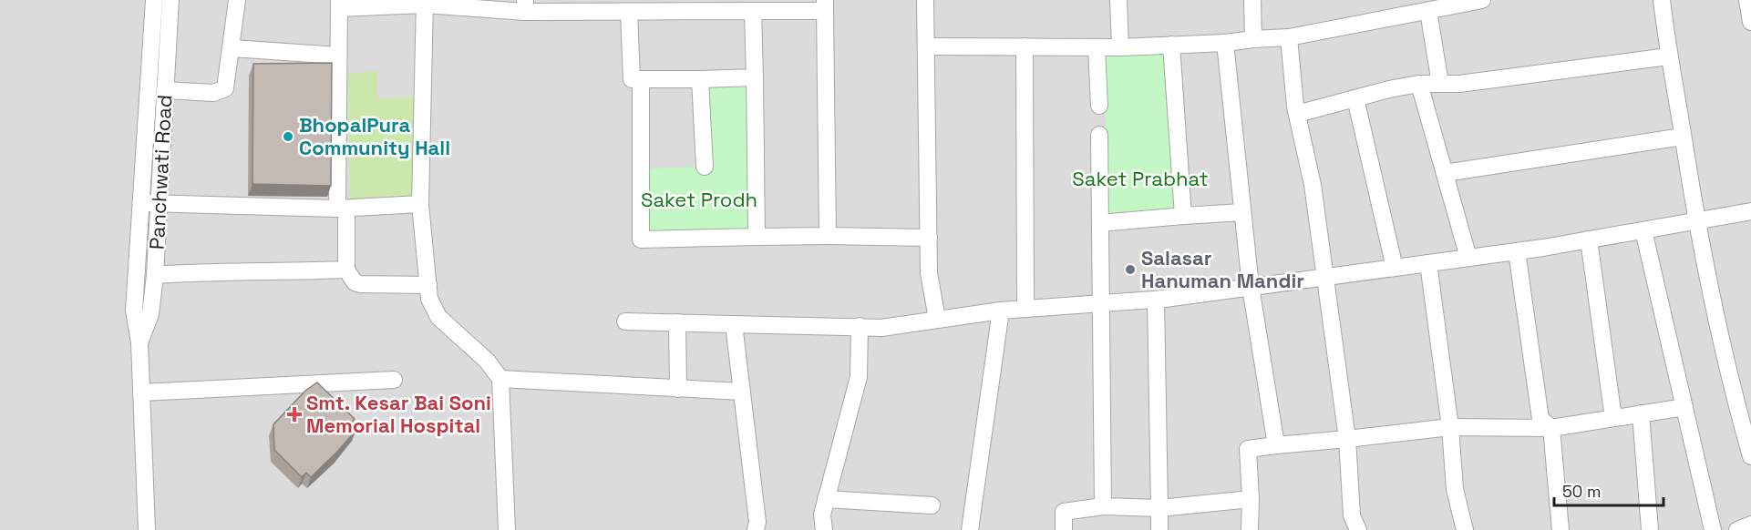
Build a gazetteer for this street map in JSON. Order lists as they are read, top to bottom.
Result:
{
  "streets": {
    "street": ["Panchwati Road"]
  },
  "parks": ["Saket Prabhat", "Saket Prodh"],
  "places": {
    "other": ["BhopalPura Community Hall", "Salasar Hanuman Mandir"],
    "health": ["Smt. Kesar Bai Soni Memorial Hospital"]
  },
  "scale_bar": "50 m"
}
